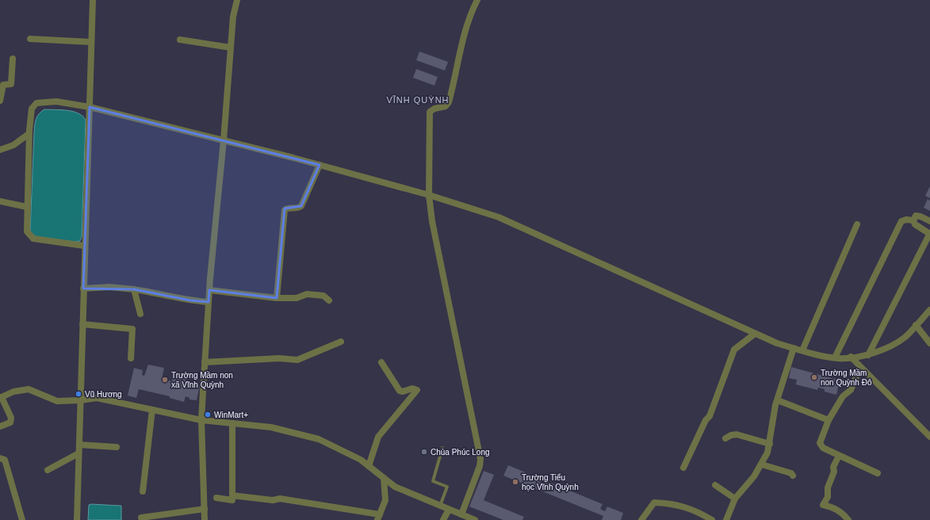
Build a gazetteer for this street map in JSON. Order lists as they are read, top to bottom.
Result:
{
  "districts": ["VĨNH QUỲNH"],
  "places": [
    "Trường Mầm non Quỳnh Đô",
    "Trường Mầm non xã Vĩnh Quỳnh",
    "Vũ Hương",
    "WinMart+",
    "Chùa Phúc Long",
    "Trường Tiểu học Vĩnh Quỳnh"
  ]
}
